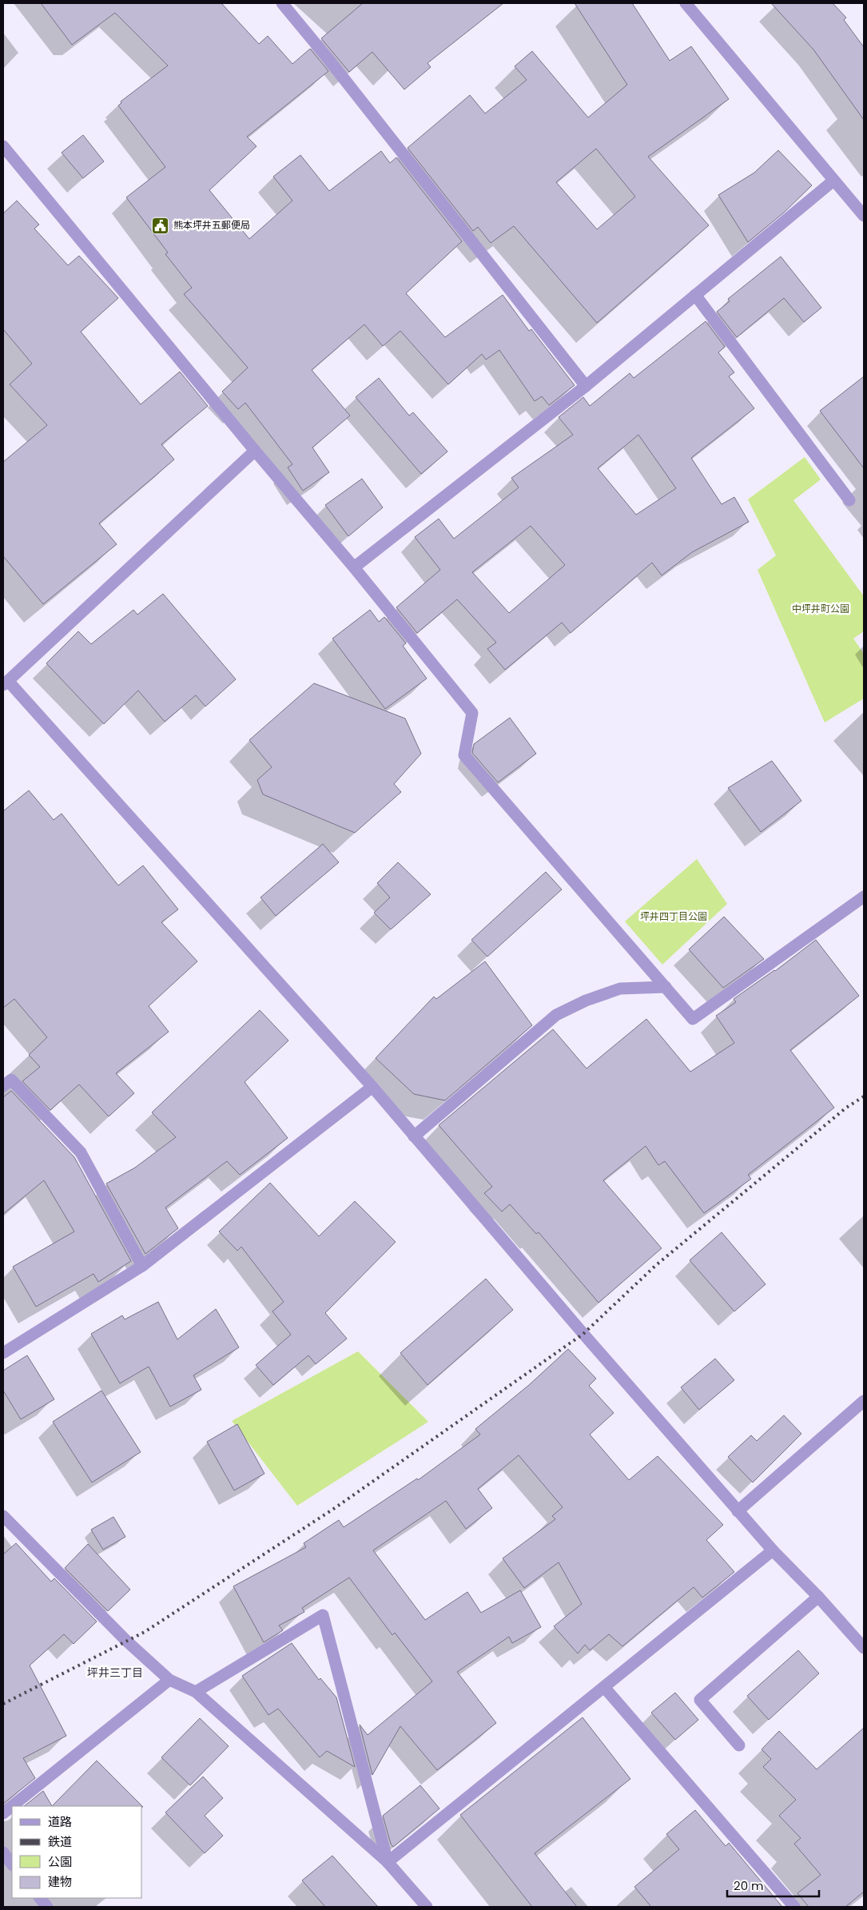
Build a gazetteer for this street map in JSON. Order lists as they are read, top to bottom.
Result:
{
  "districts": ["坪井三丁目"],
  "parks": ["中坪井町公園", "坪井四丁目公園"],
  "places": {
    "public building": ["熊本坪井五郵便局"]
  },
  "legend": [
    "道路",
    "鉄道",
    "公園",
    "建物"
  ],
  "scale_bar": "20 m"
}
